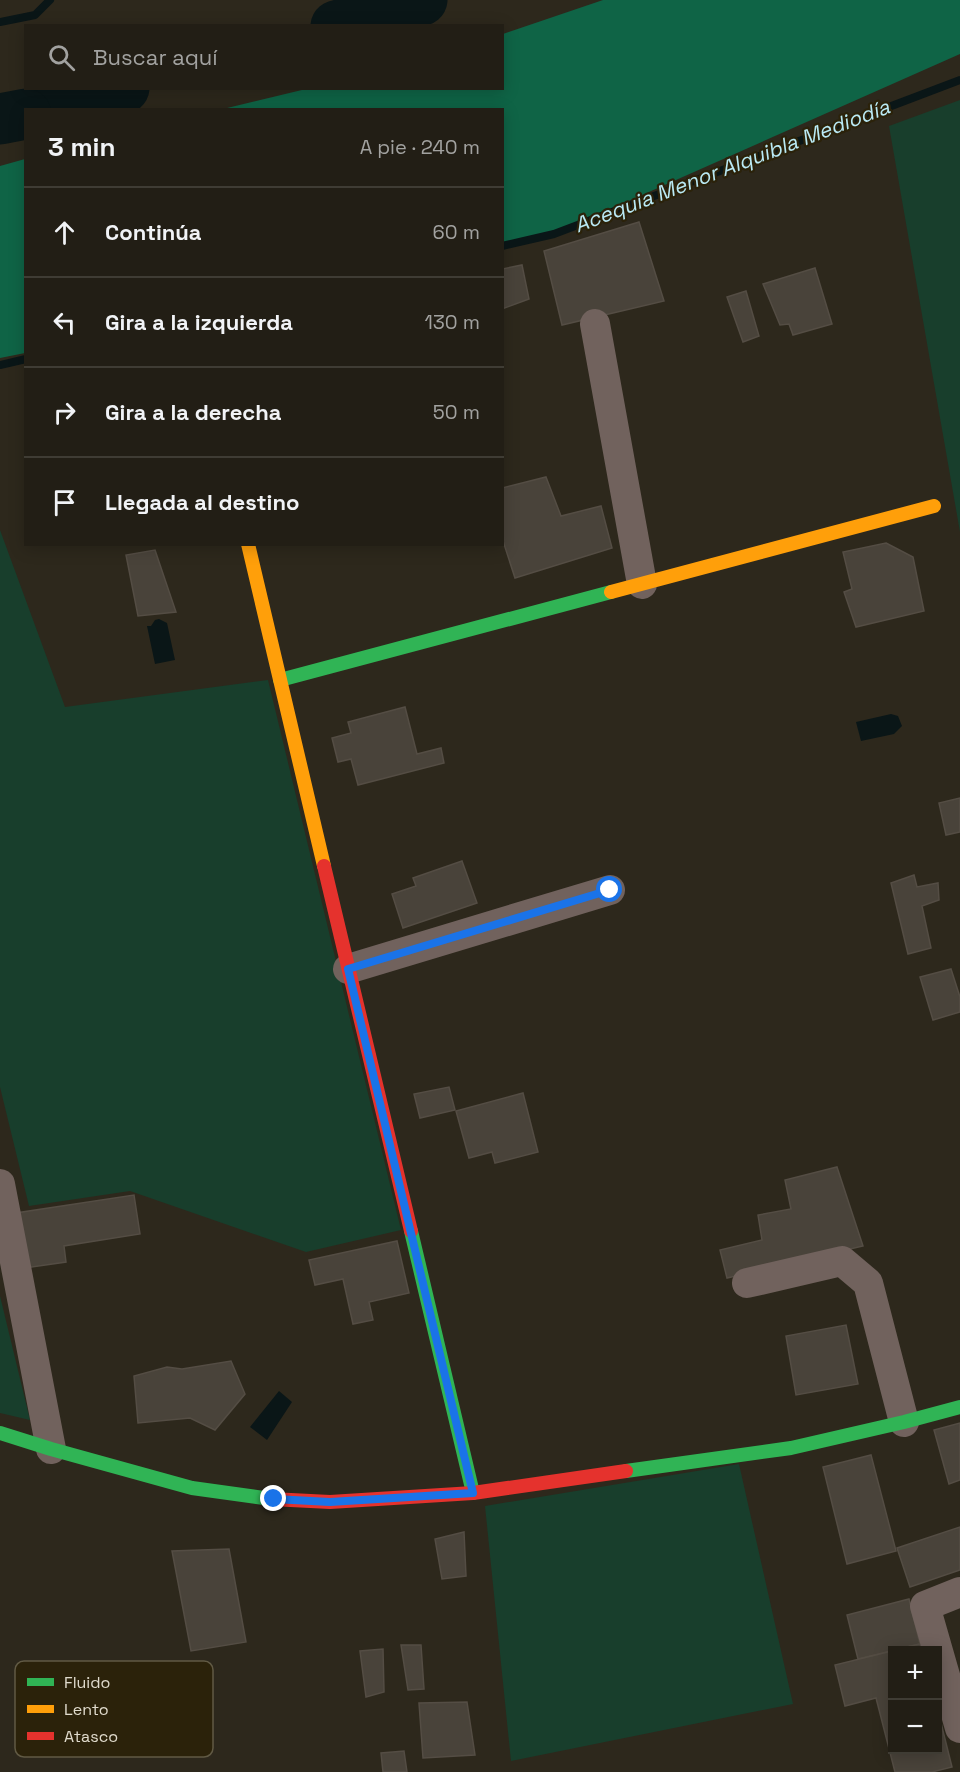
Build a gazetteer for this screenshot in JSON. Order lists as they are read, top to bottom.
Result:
{
  "water": ["Acequia Menor Alquibla Mediodía"],
  "legend": ["Fluido", "Lento", "Atasco"],
  "page": {
    "search": "Buscar aquí",
    "heading": ["3 min", "A pie · 240 m"],
    "list": [
      ["Continúa", "60 m"],
      ["Gira a la izquierda", "130 m"],
      ["Gira a la derecha", "50 m"],
      "Llegada al destino"
    ],
    "map_buttons": ["+", "−"]
  }
}
